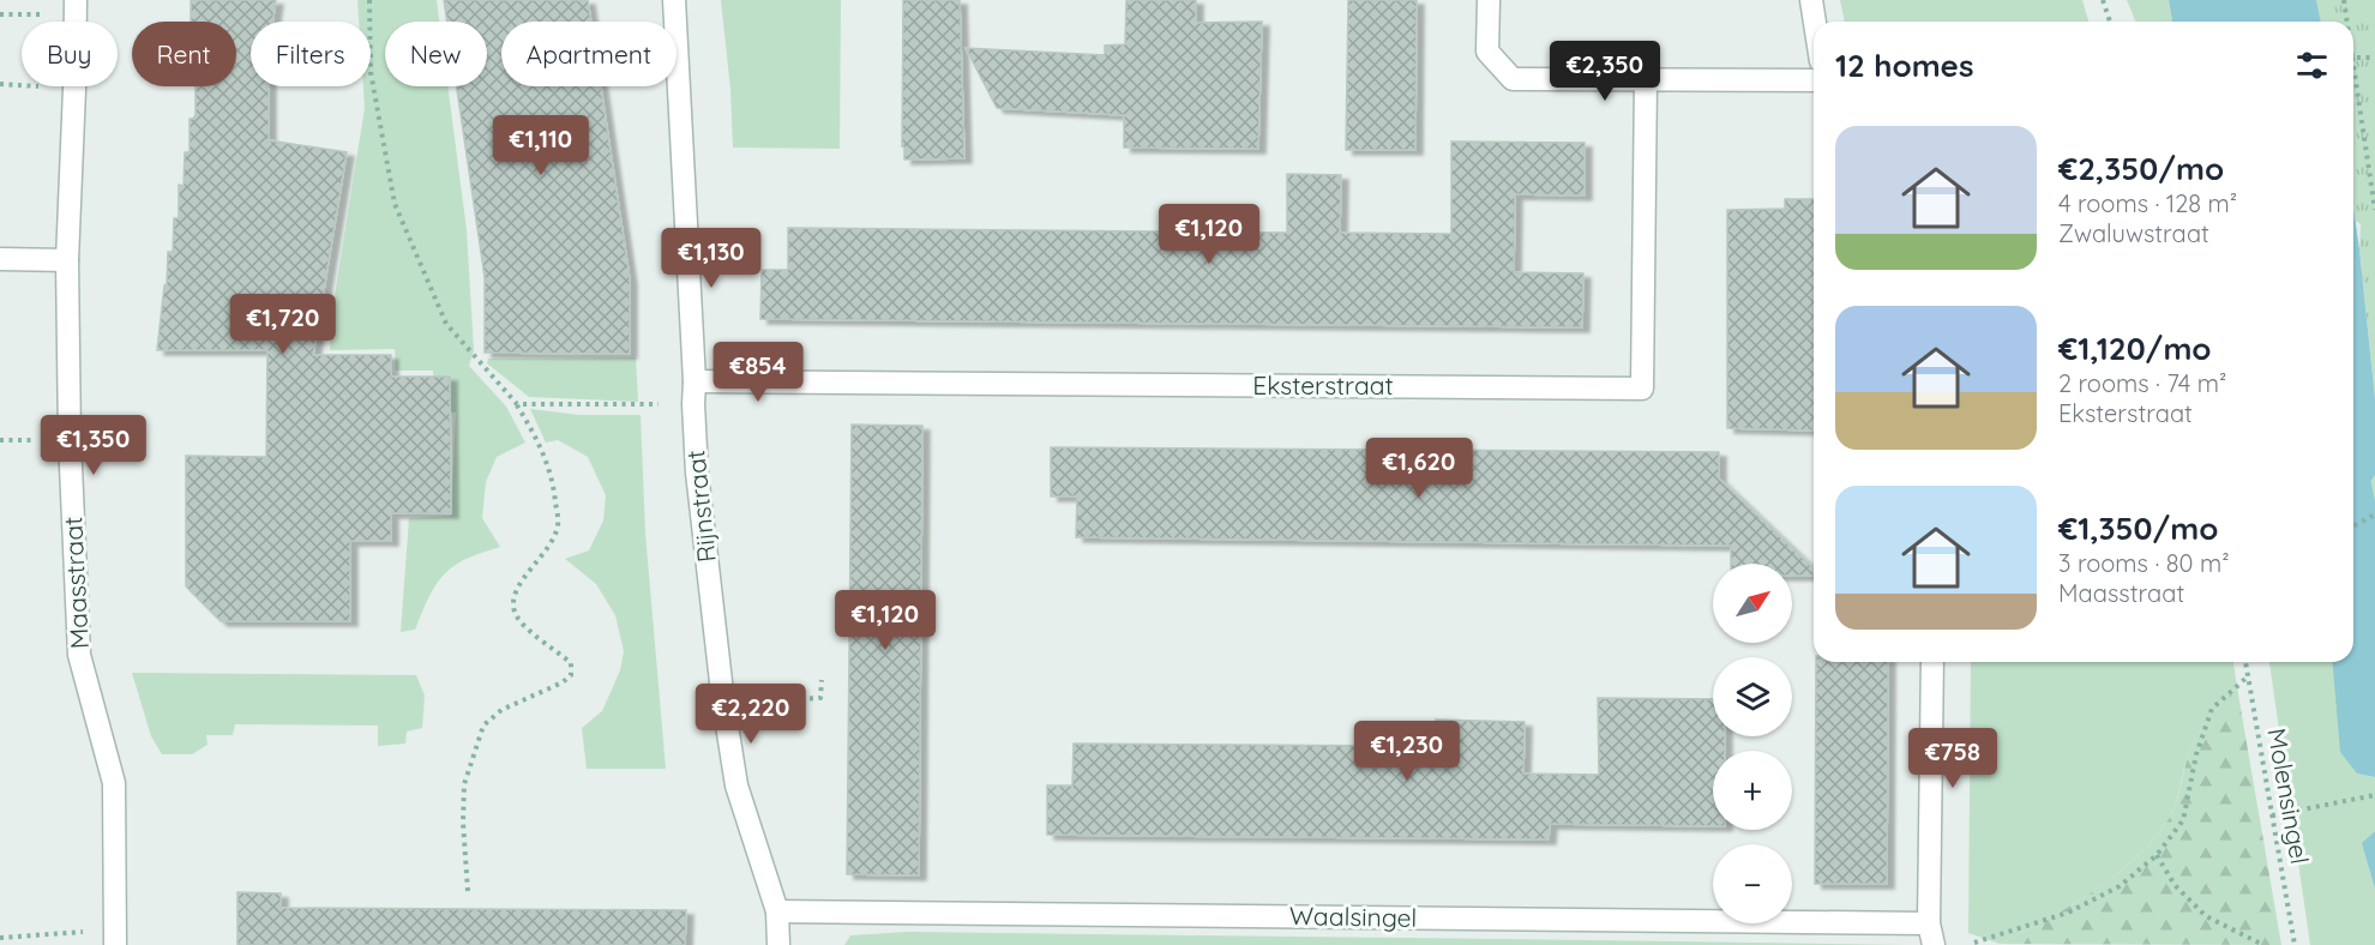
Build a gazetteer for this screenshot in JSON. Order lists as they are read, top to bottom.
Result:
{
  "streets": {
    "street": [
      "Eksterstraat",
      "Rijnstraat",
      "Maasstraat",
      "Waalsingel"
    ],
    "path": ["Molensingel"]
  },
  "crossings": [
    ["Eksterstraat", "Rijnstraat"],
    ["Rijnstraat", "Waalsingel"]
  ],
  "north": "top right",
  "page": {
    "chip": [
      "Buy",
      "Rent",
      "Filters",
      "New",
      "Apartment"
    ],
    "heading": "12 homes",
    "price": [
      "€2,350",
      "€1,110",
      "€1,120",
      "€1,130",
      "€1,720",
      "€854",
      "€1,350",
      "€1,620",
      "€1,120",
      "€2,220",
      "€1,230",
      "€758"
    ],
    "list": [
      {
        "name": "€2,350/mo",
        "note": "4 rooms · 128 m² · Zwaluwstraat"
      },
      {
        "name": "€1,120/mo",
        "note": "2 rooms · 74 m² · Eksterstraat"
      },
      {
        "name": "€1,350/mo",
        "note": "3 rooms · 80 m² · Maasstraat"
      }
    ],
    "map_buttons": ["+", "−"]
  }
}
